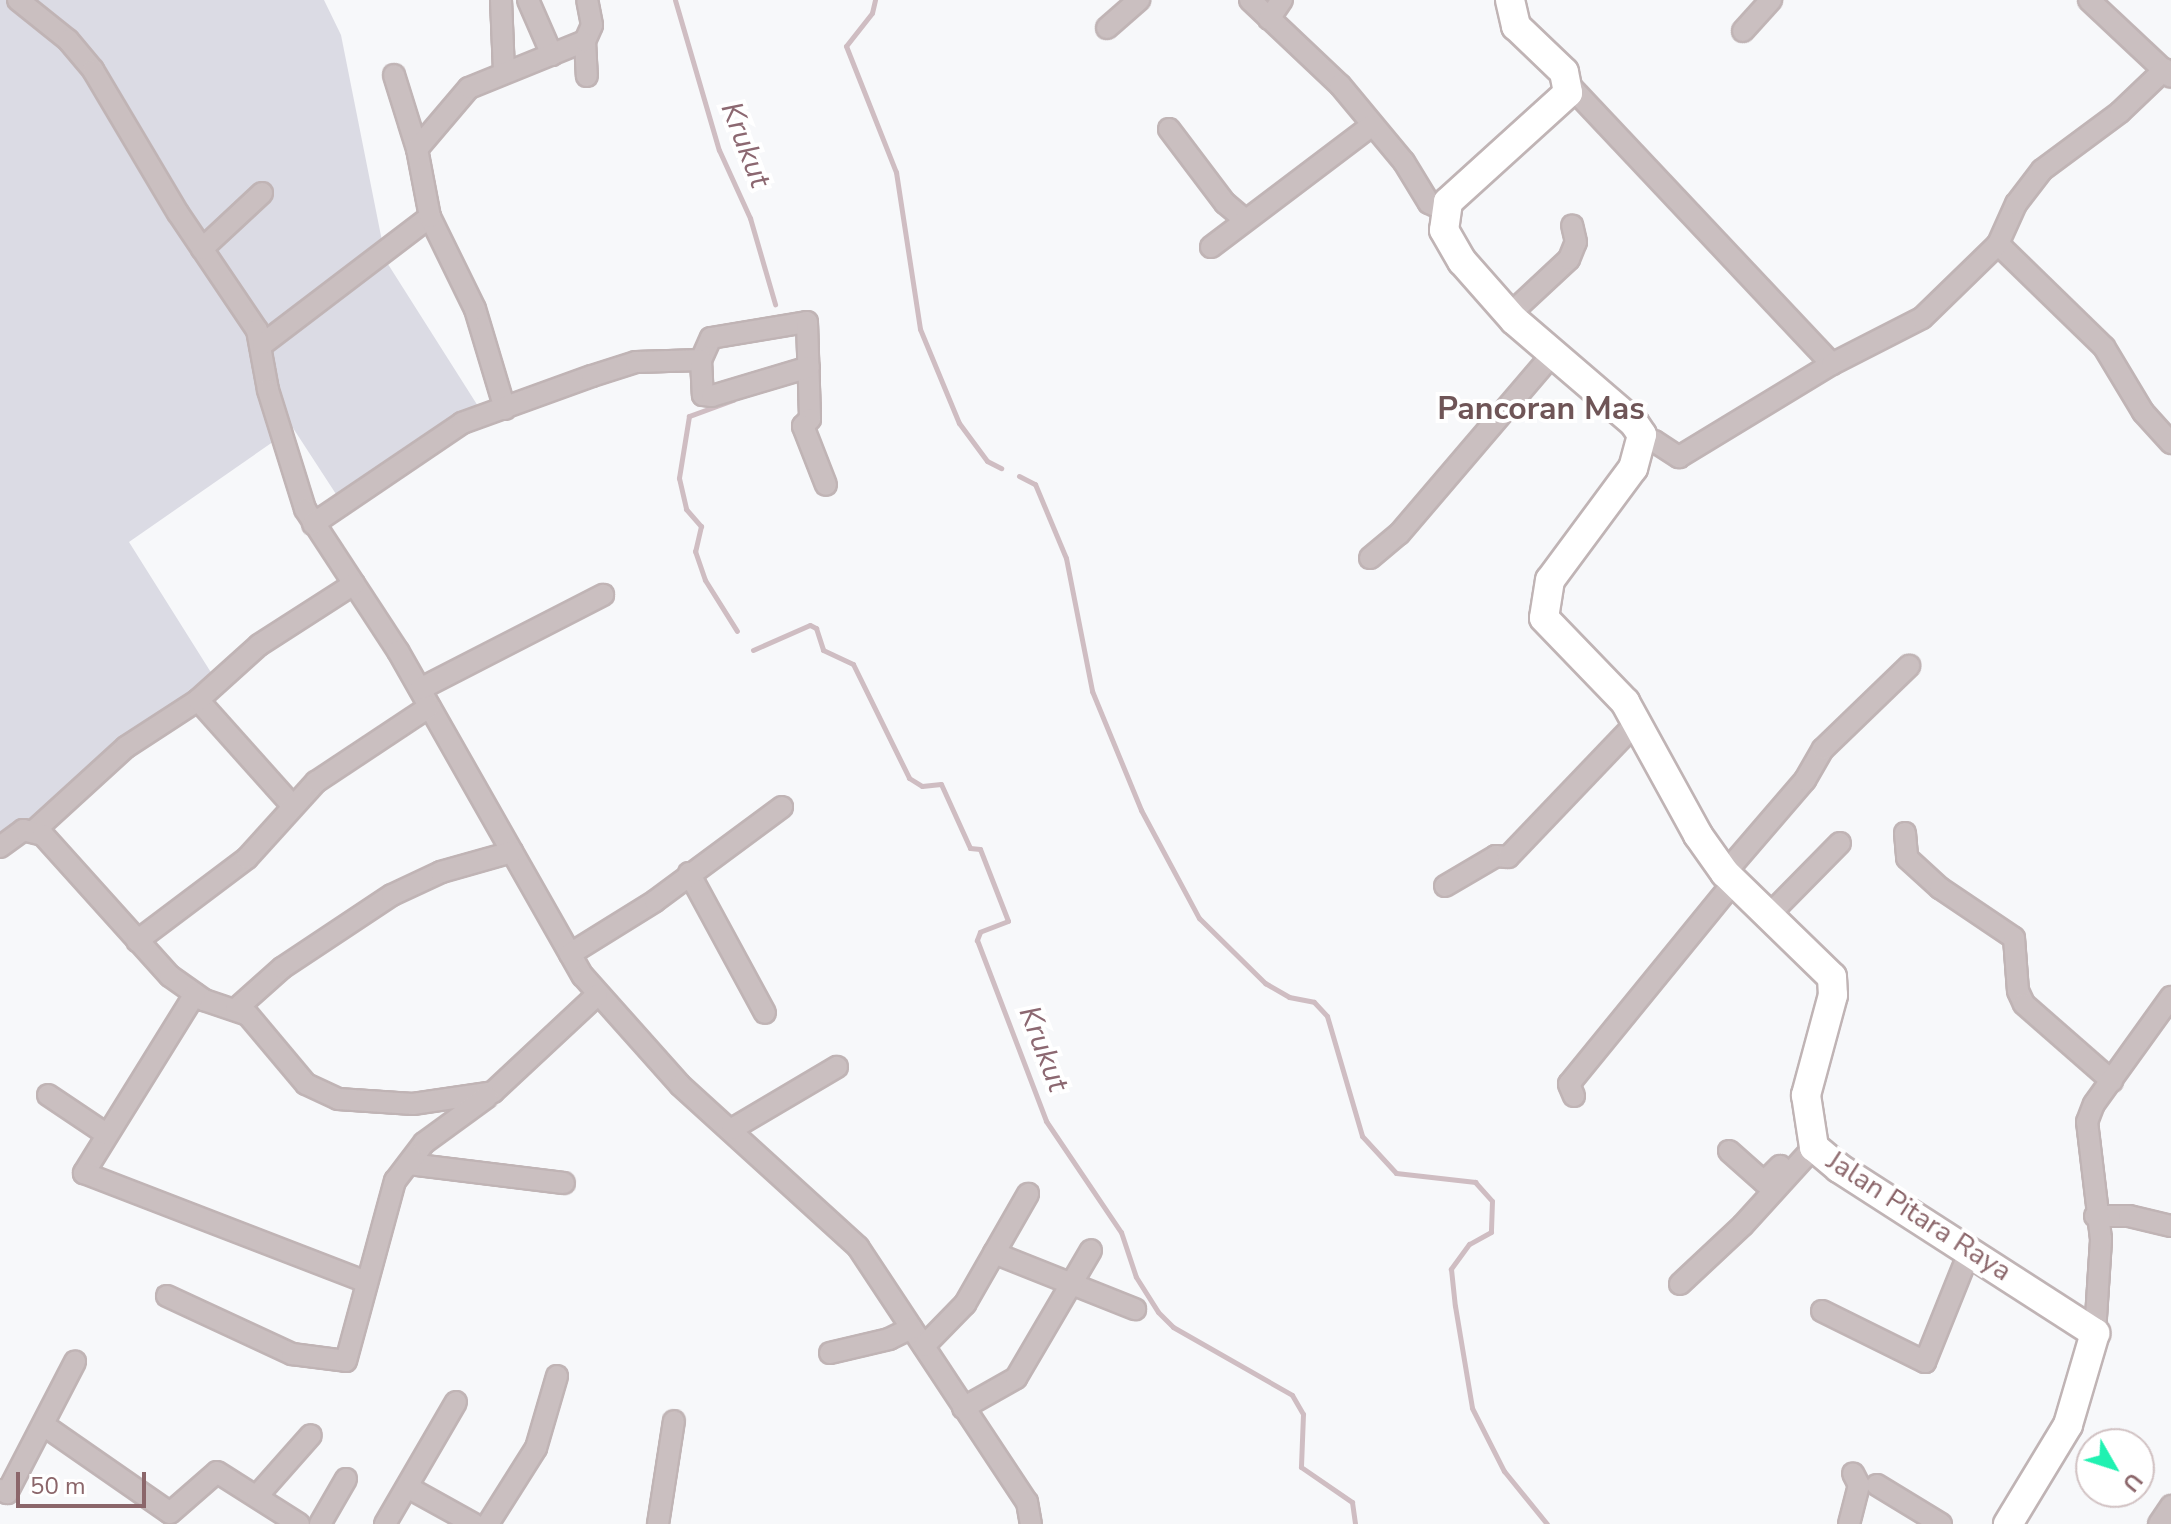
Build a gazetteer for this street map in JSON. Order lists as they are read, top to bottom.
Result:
{
  "streets": {
    "main road": ["Jalan Pitara Raya"]
  },
  "districts": ["Pancoran Mas"],
  "water": ["Krukut"],
  "scale_bar": "50 m",
  "north": "bottom right"
}
